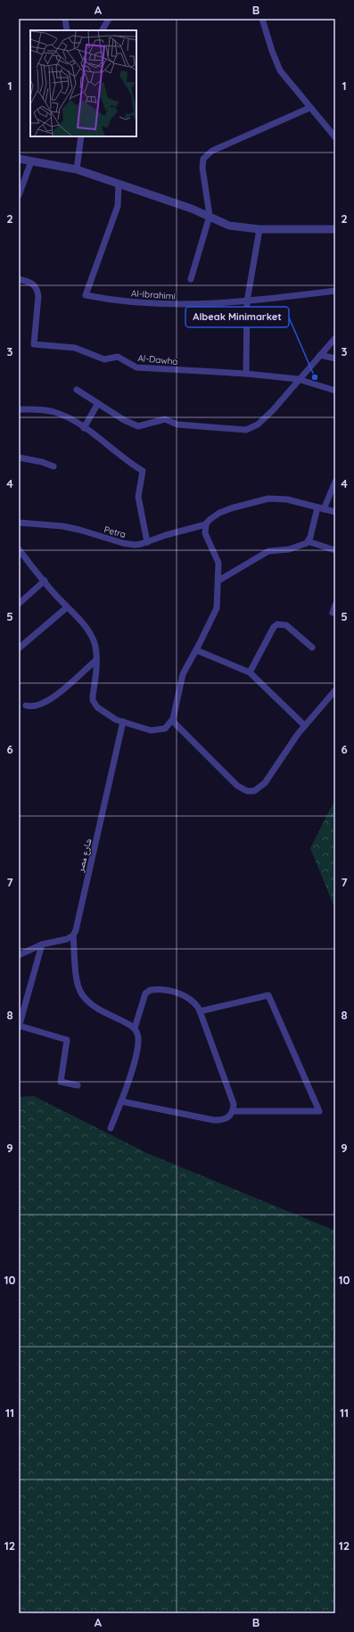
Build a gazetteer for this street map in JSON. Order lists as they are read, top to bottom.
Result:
{
  "streets": {
    "street": [
      "Al-Ibrahimi",
      "Al-Dawha",
      "Petra",
      "شارع مصر"
    ]
  },
  "places": ["Albeak Minimarket"],
  "grid": {
    "columns": ["A", "B"],
    "rows": [
      "1",
      "2",
      "3",
      "4",
      "5",
      "6",
      "7",
      "8",
      "9",
      "10",
      "11",
      "12"
    ]
  }
}
